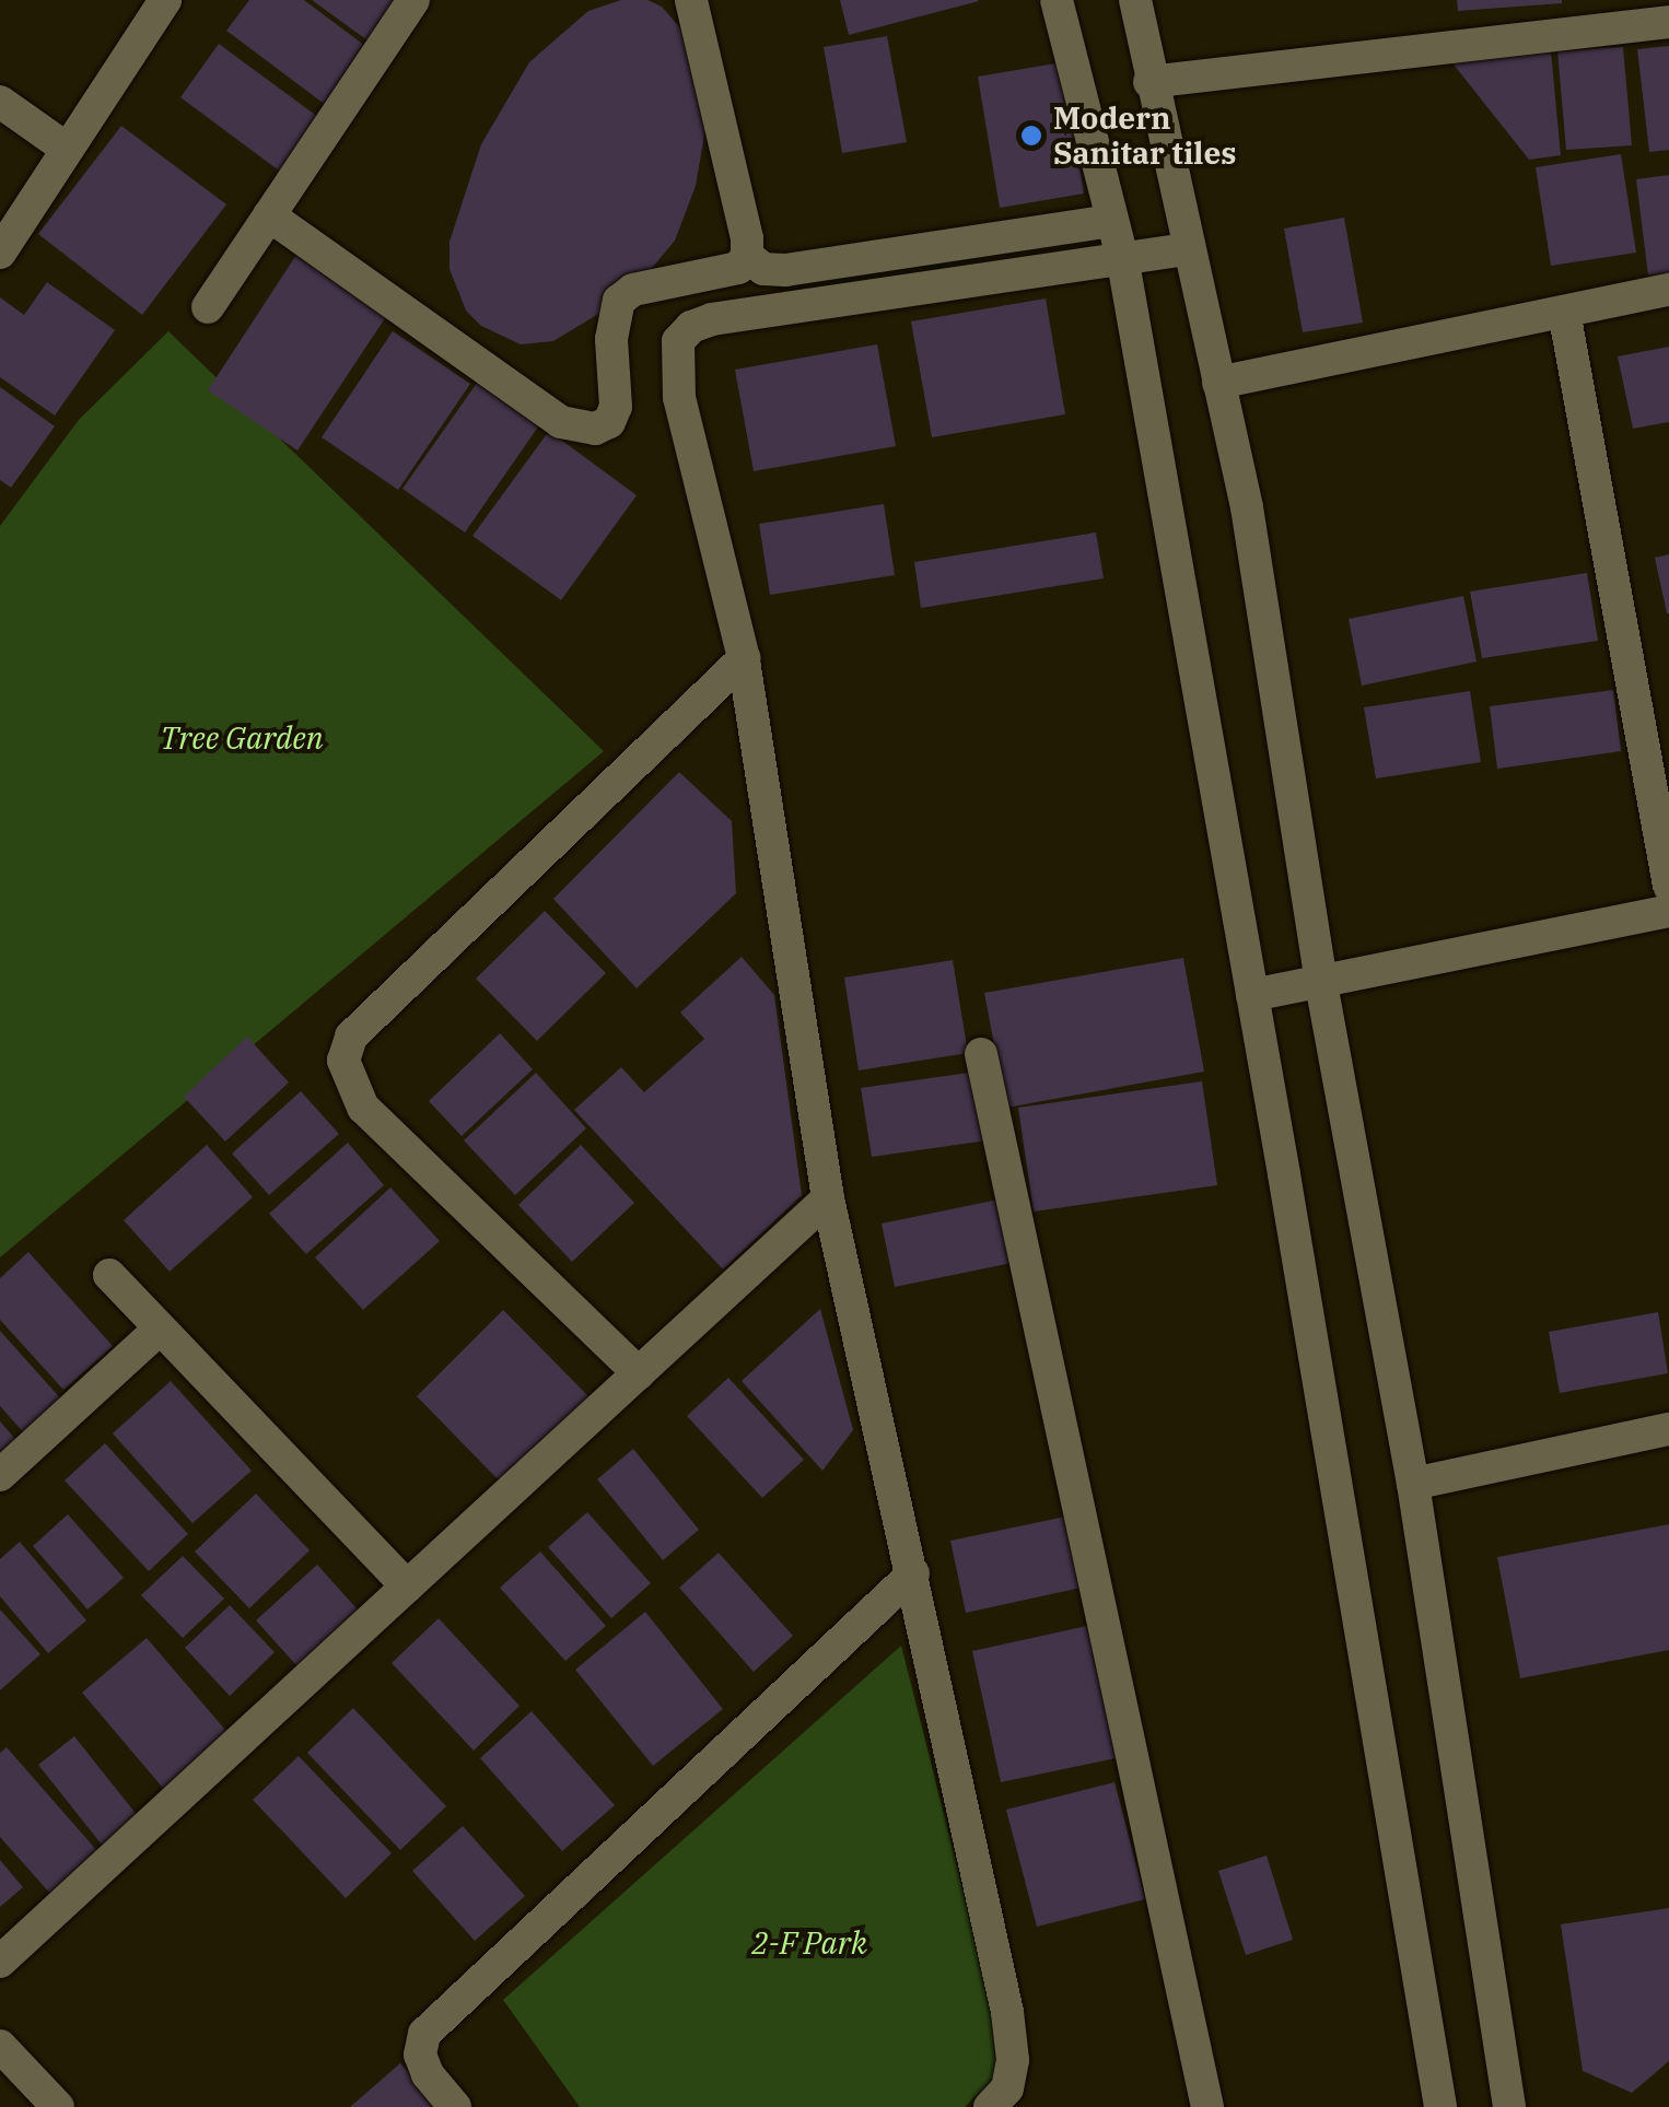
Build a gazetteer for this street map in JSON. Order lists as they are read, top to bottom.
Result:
{
  "parks": ["Tree Garden", "2-F Park"],
  "places": ["Modern Sanitar tiles"]
}
